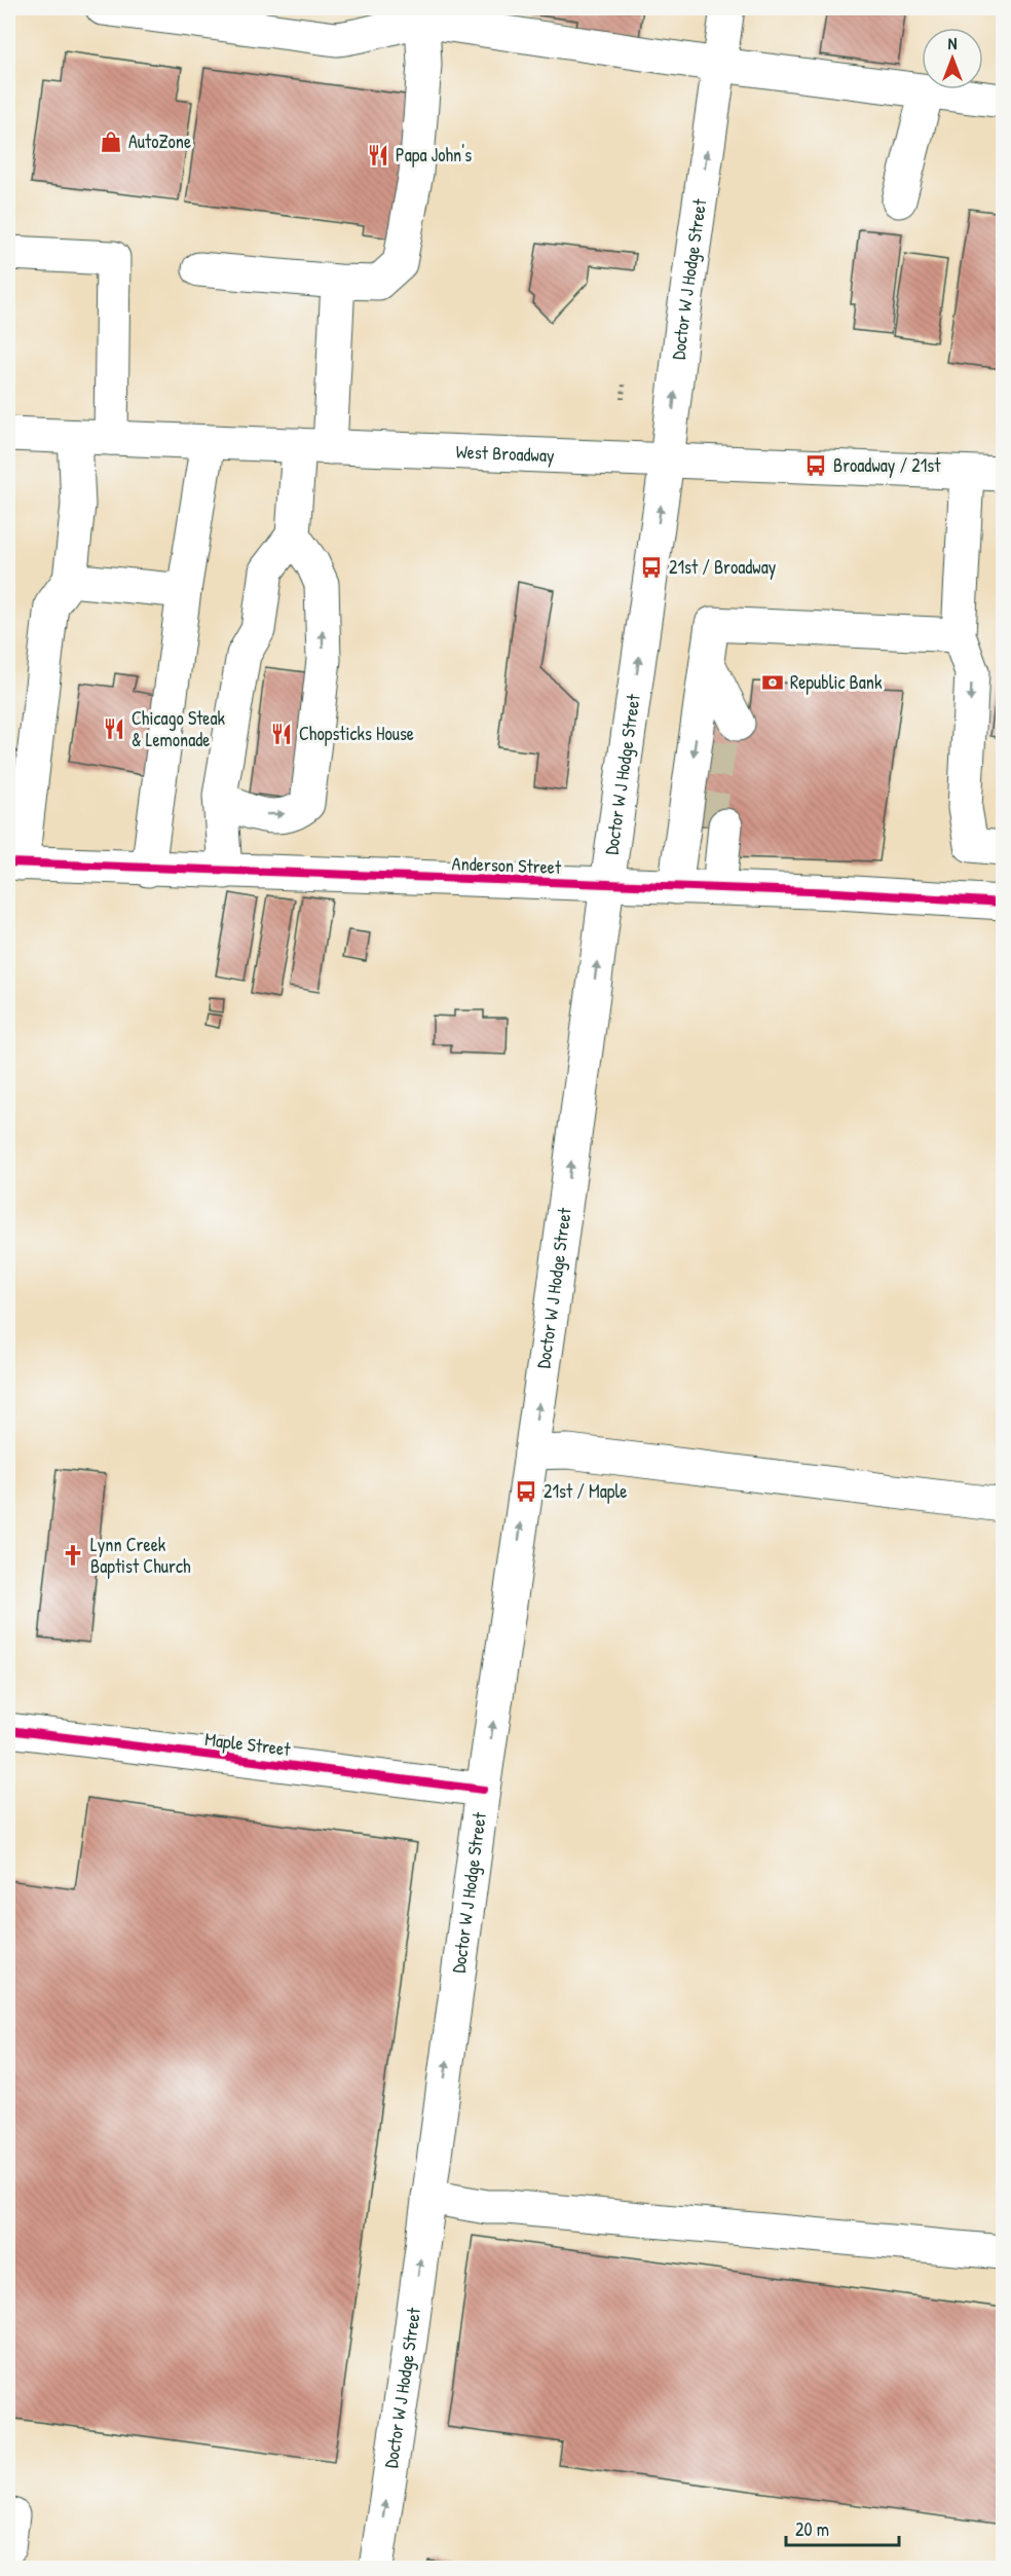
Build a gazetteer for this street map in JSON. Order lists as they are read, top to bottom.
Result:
{
  "streets": {
    "main road": [
      "Doctor W J Hodge Street",
      "West Broadway",
      "Anderson Street",
      "Maple Street"
    ]
  },
  "crossings": [
    ["Doctor W J Hodge Street", "West Broadway"],
    ["Doctor W J Hodge Street", "Anderson Street"],
    ["Doctor W J Hodge Street", "Maple Street"]
  ],
  "one_way": ["Doctor W J Hodge Street"],
  "places": {
    "shop": ["AutoZone"],
    "restaurant": ["Papa John's", "Chicago Steak & Lemonade", "Chopsticks House"],
    "bus stop": ["Broadway / 21st", "21st / Broadway", "21st / Maple"],
    "bank": ["Republic Bank"],
    "church": ["Lynn Creek Baptist Church"]
  },
  "scale_bar": "20 m",
  "north": "top"
}
